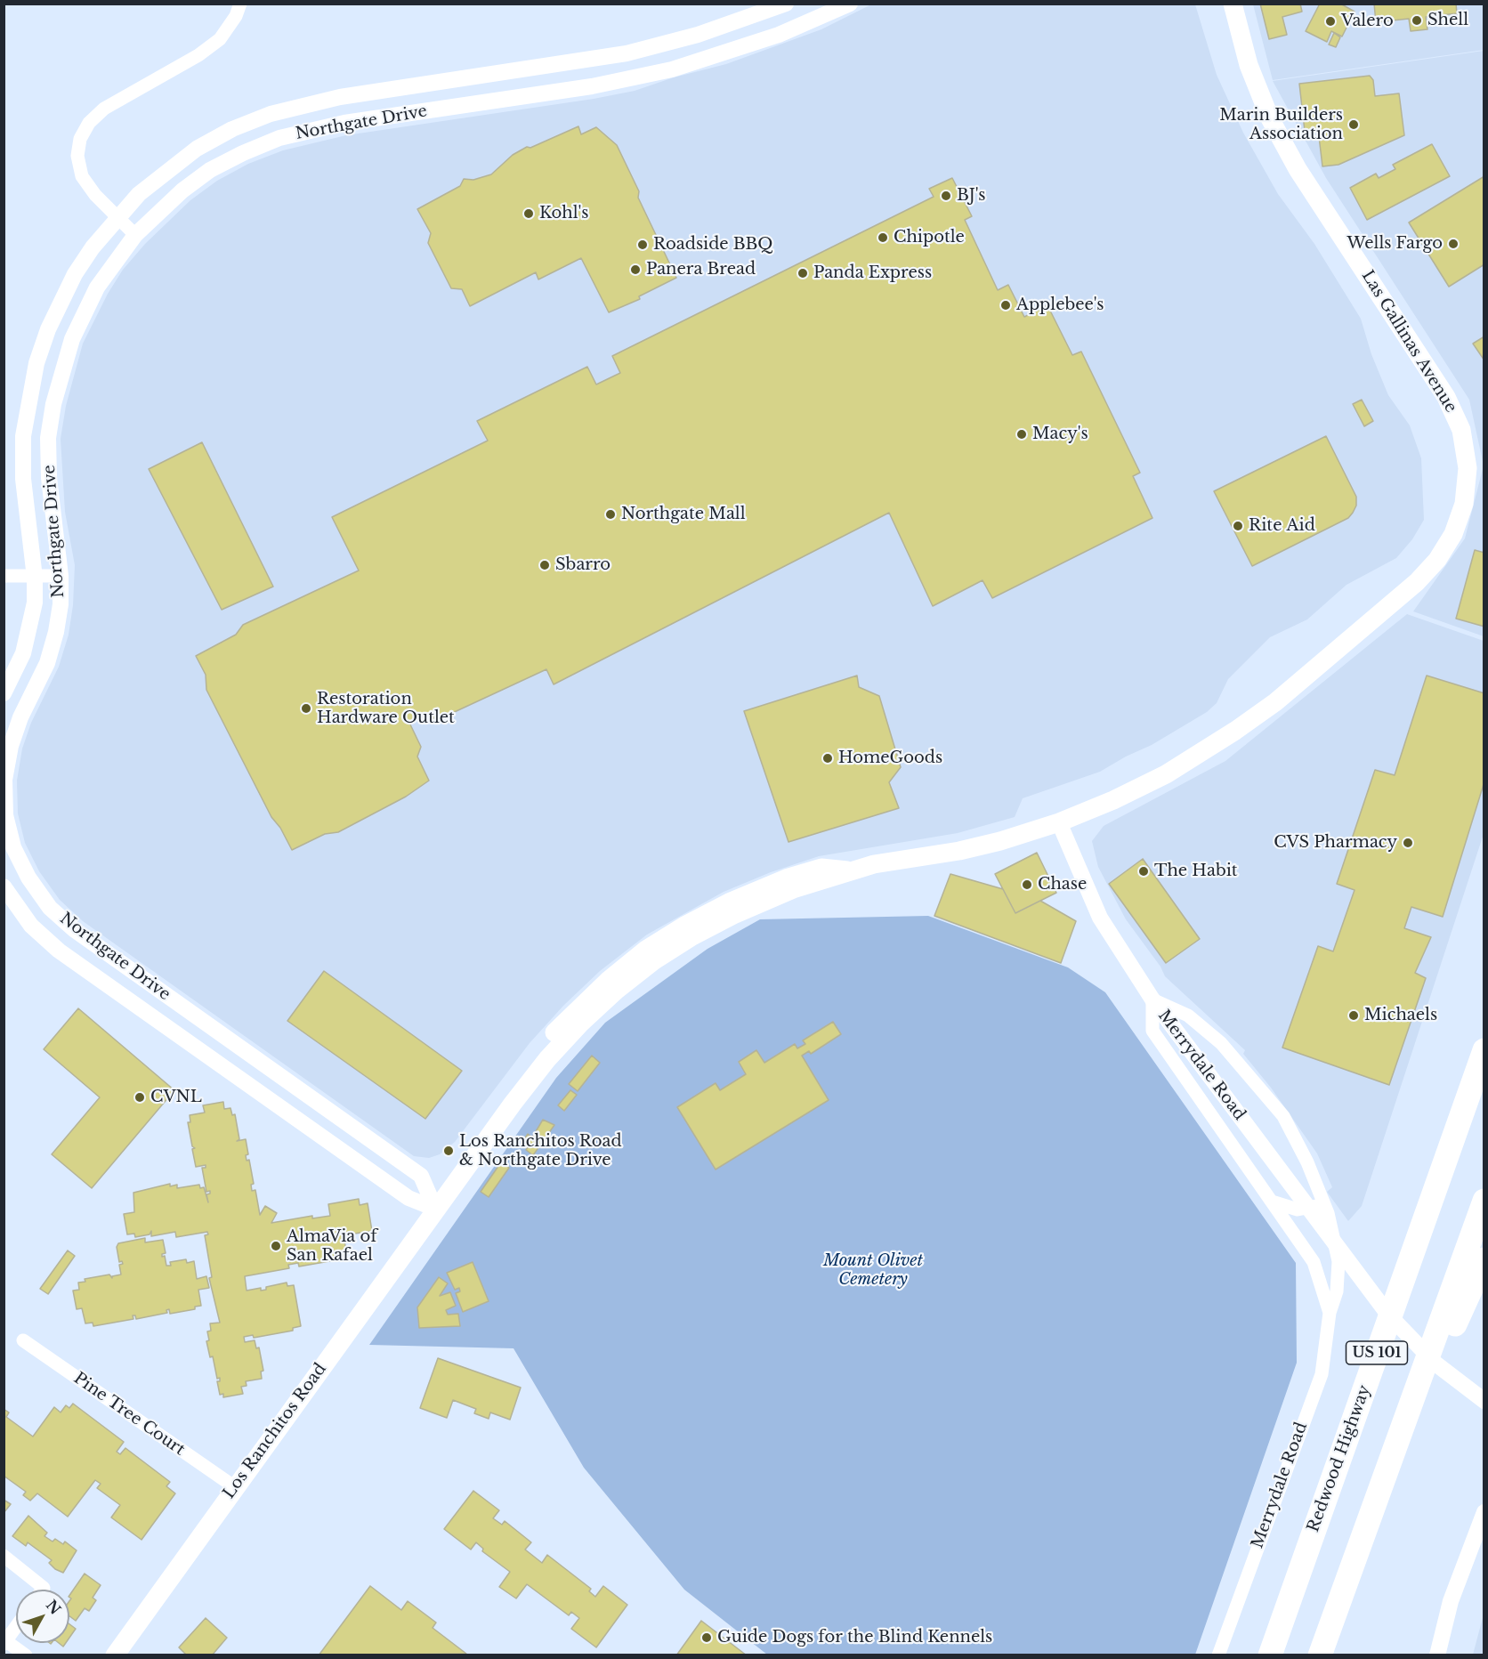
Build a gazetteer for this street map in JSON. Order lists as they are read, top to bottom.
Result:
{
  "streets": {
    "highway": ["US 101", "Redwood Highway"],
    "main road": ["Las Gallinas Avenue", "Los Ranchitos Road"],
    "street": ["Northgate Drive", "Merrydale Road", "Pine Tree Court"]
  },
  "crossings": [
    ["Northgate Drive", "Los Ranchitos Road"],
    ["Las Gallinas Avenue", "Merrydale Road"],
    ["Las Gallinas Avenue", "Los Ranchitos Road"],
    ["Merrydale Road", "Los Ranchitos Road"],
    ["Pine Tree Court", "Los Ranchitos Road"]
  ],
  "parks": ["Mount Olivet Cemetery"],
  "places": [
    "Shell",
    "Valero",
    "Marin Builders Association",
    "BJ's",
    "Kohl's",
    "Chipotle",
    "Wells Fargo",
    "Roadside BBQ",
    "Panera Bread",
    "Panda Express",
    "Applebee's",
    "Macy's",
    "Northgate Mall",
    "Rite Aid",
    "Sbarro",
    "Restoration Hardware Outlet",
    "HomeGoods",
    "CVS Pharmacy",
    "The Habit",
    "Chase",
    "Michaels",
    "CVNL",
    "Los Ranchitos Road & Northgate Drive",
    "AlmaVia of San Rafael",
    "Guide Dogs for the Blind Kennels"
  ],
  "north": "top right"
}
